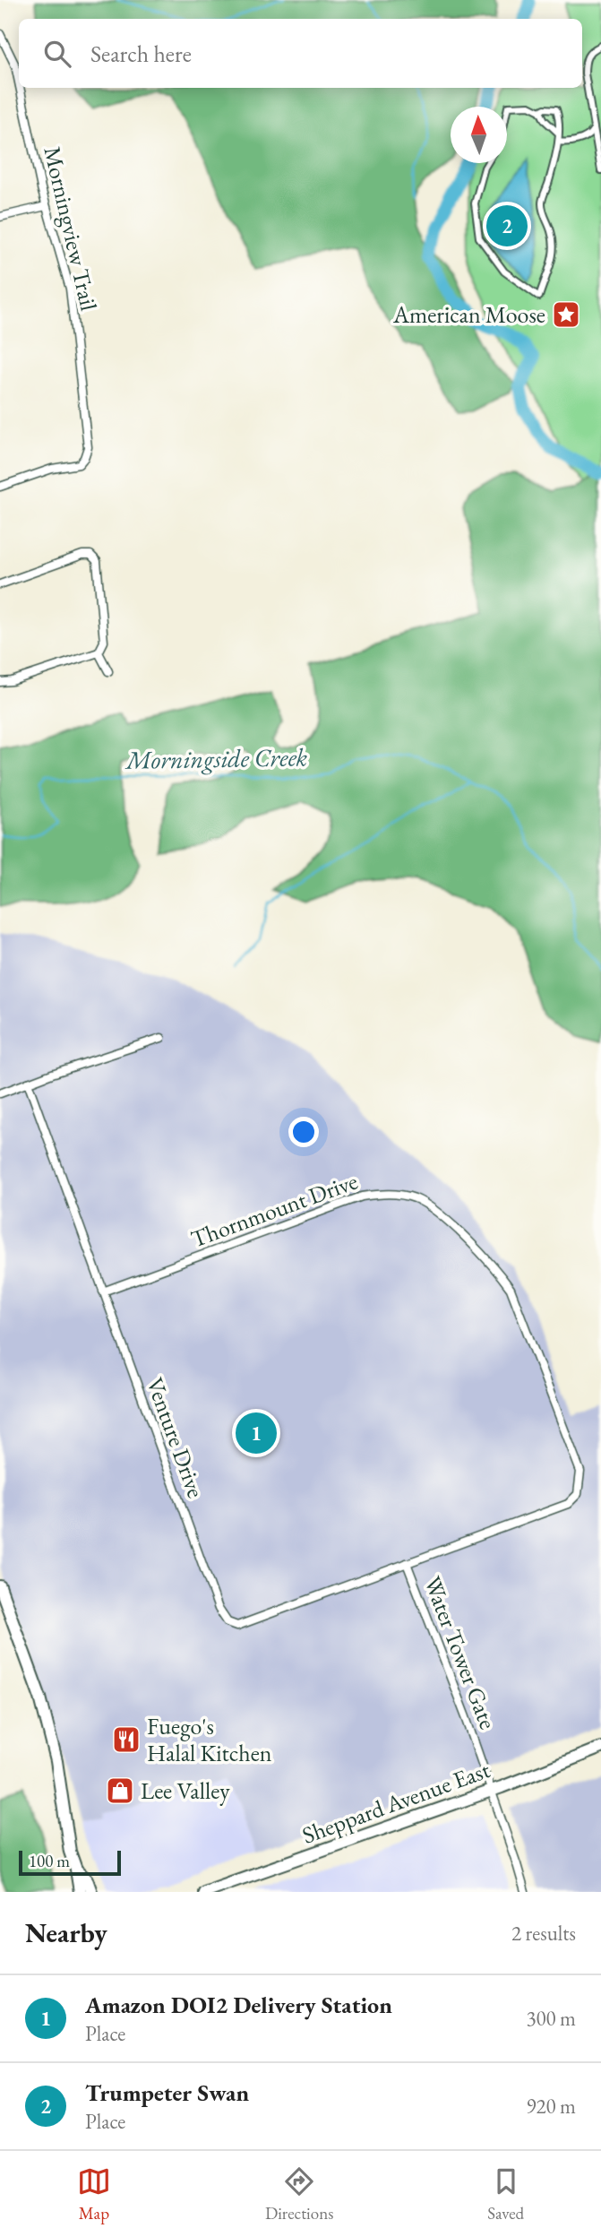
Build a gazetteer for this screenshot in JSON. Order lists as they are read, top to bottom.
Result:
{
  "streets": {
    "main road": ["Sheppard Avenue East"],
    "street": [
      "Morningview Trail",
      "Thornmount Drive",
      "Venture Drive",
      "Water Tower Gate"
    ]
  },
  "crossings": [
    ["Thornmount Drive", "Venture Drive"],
    ["Thornmount Drive", "Water Tower Gate"],
    ["Venture Drive", "Water Tower Gate"],
    ["Water Tower Gate", "Sheppard Avenue East"]
  ],
  "water": ["Morningside Creek"],
  "places": {
    "place": ["American Moose"],
    "restaurant": ["Fuego's Halal Kitchen"],
    "shop": ["Lee Valley"]
  },
  "scale_bar": "100 m",
  "north": "top",
  "page": {
    "search": "Search here",
    "pins": ["2", "1"],
    "scale": "100 m",
    "heading": ["Nearby", "2 results"],
    "list": [
      {
        "mark": "1",
        "name": "Amazon DOI2 Delivery Station",
        "note": "Place",
        "value": "300 m"
      },
      {
        "mark": "2",
        "name": "Trumpeter Swan",
        "note": "Place",
        "value": "920 m"
      }
    ],
    "nav": ["Map", "Directions", "Saved"]
  }
}
